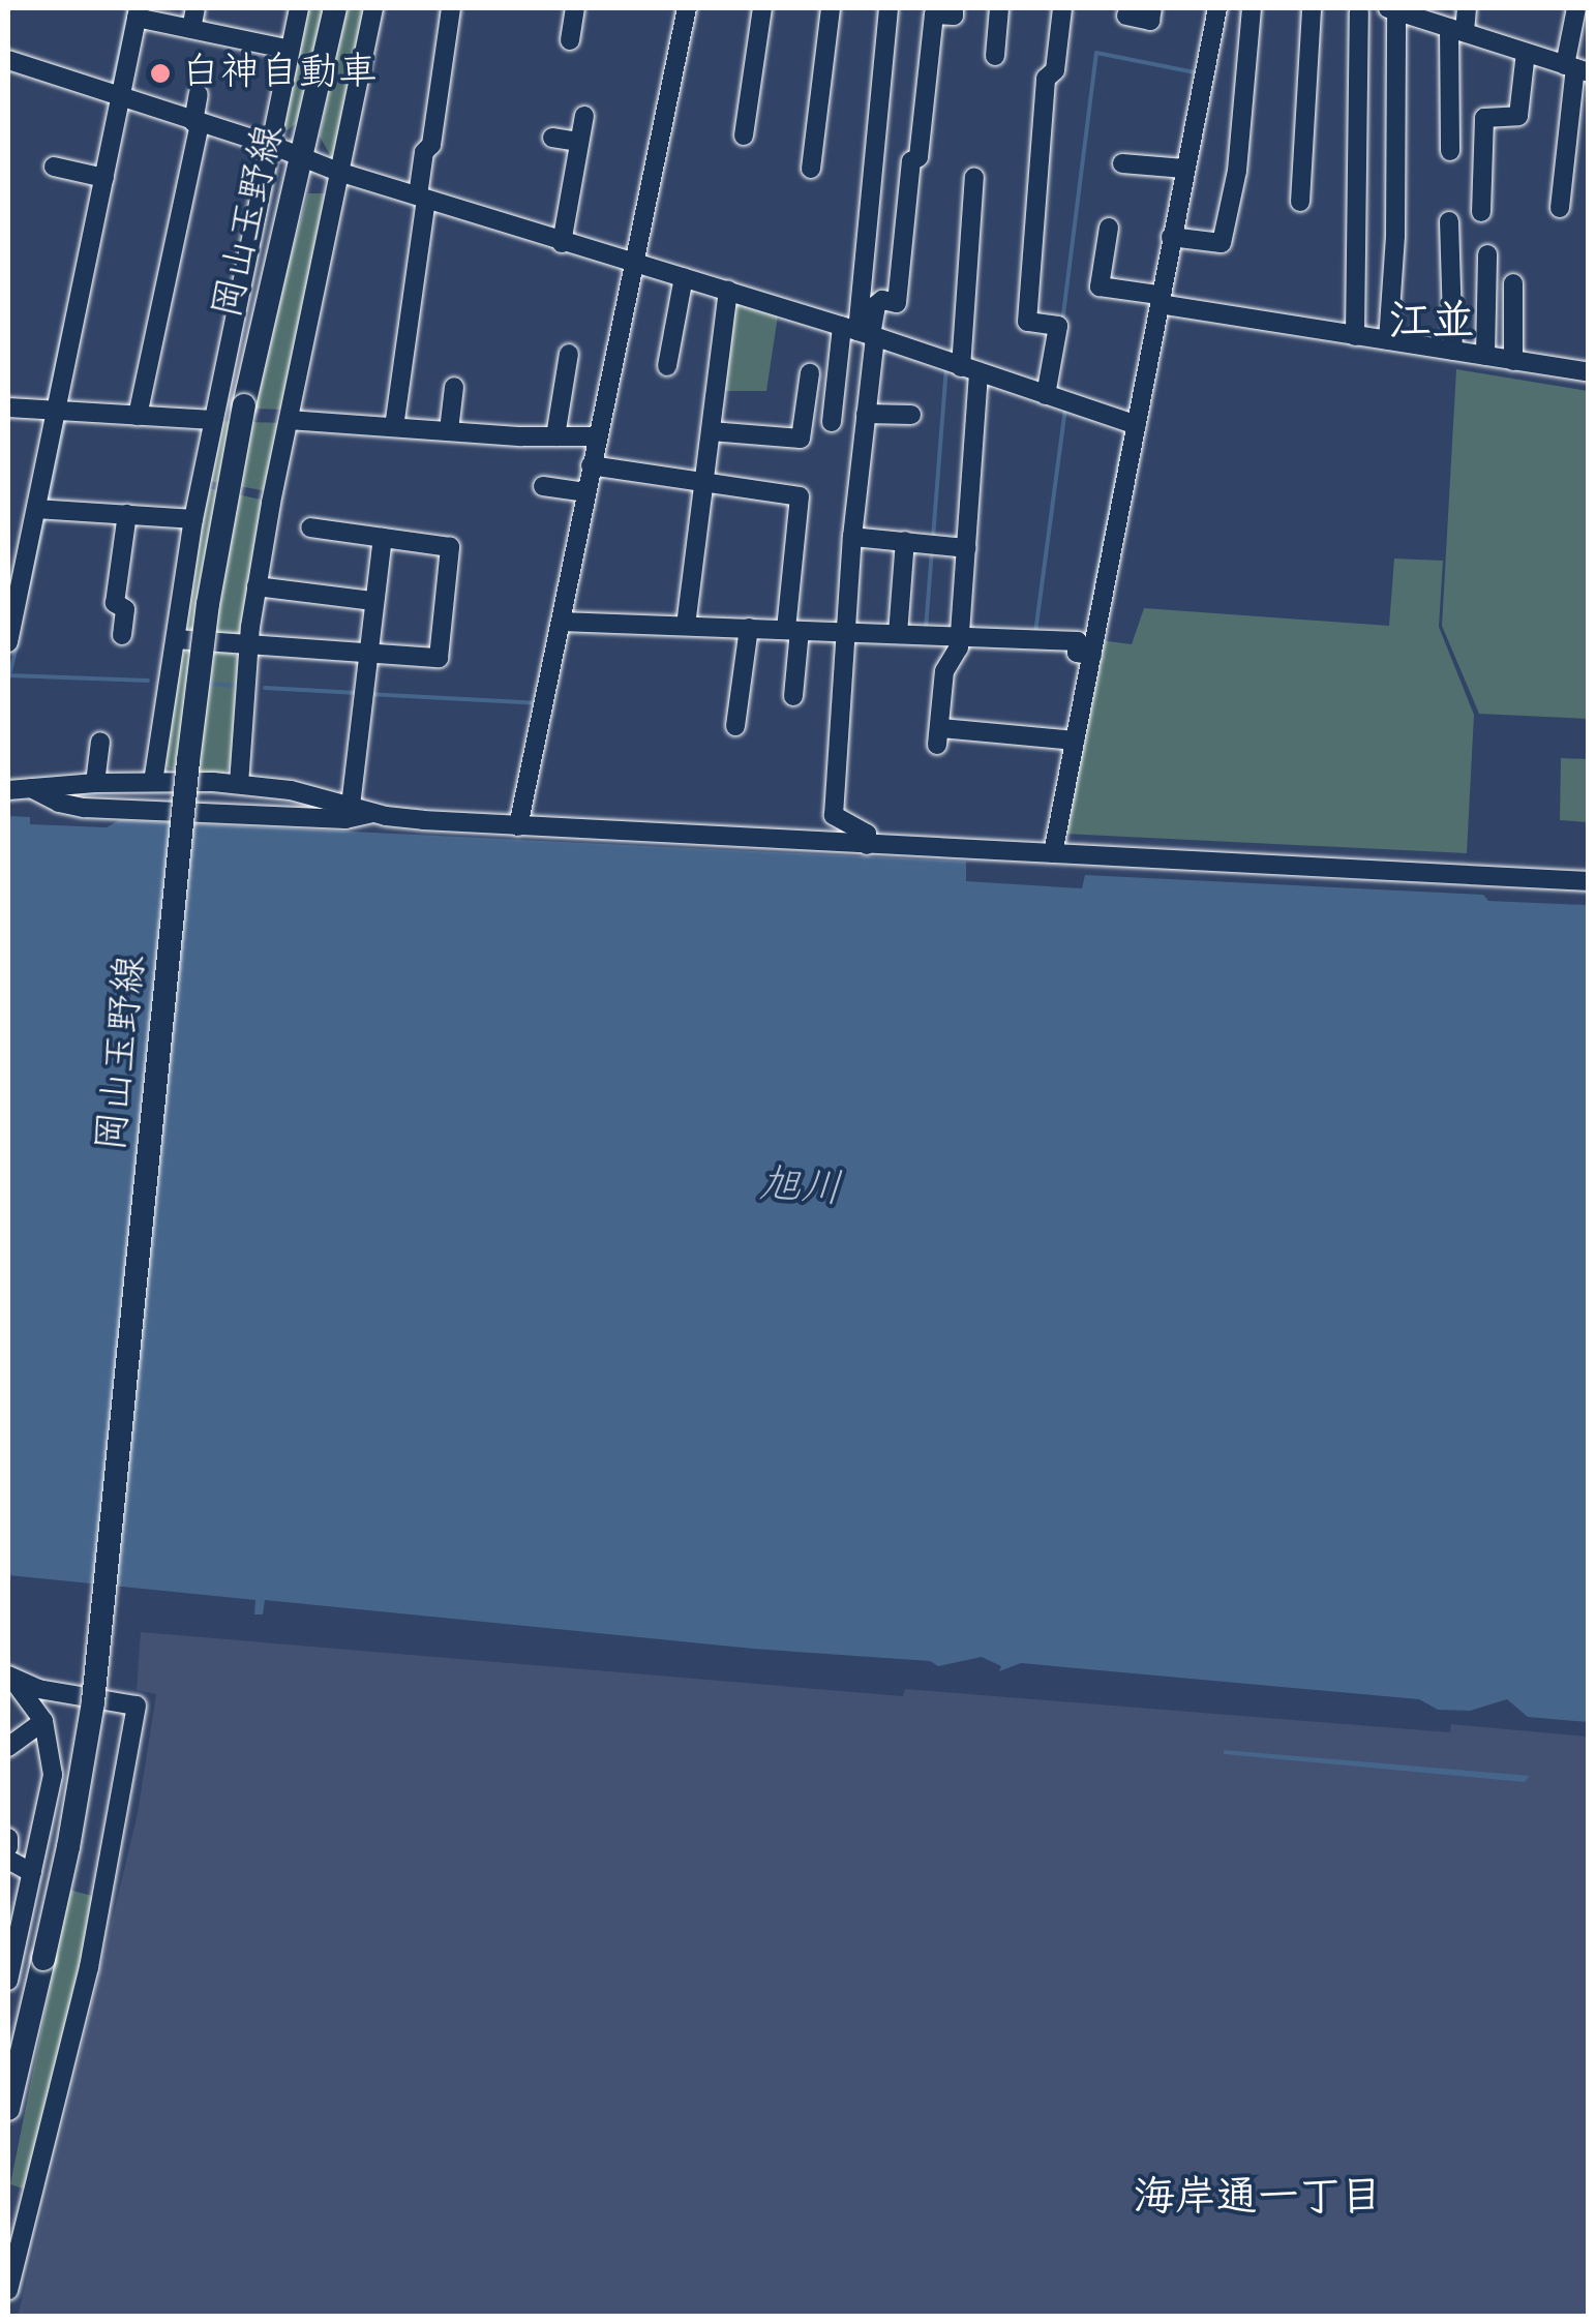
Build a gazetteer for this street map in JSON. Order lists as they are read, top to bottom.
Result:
{
  "streets": {
    "main road": ["岡山玉野線"]
  },
  "districts": ["江並", "海岸通一丁目"],
  "water": ["旭川"],
  "places": ["白神自動車"]
}
